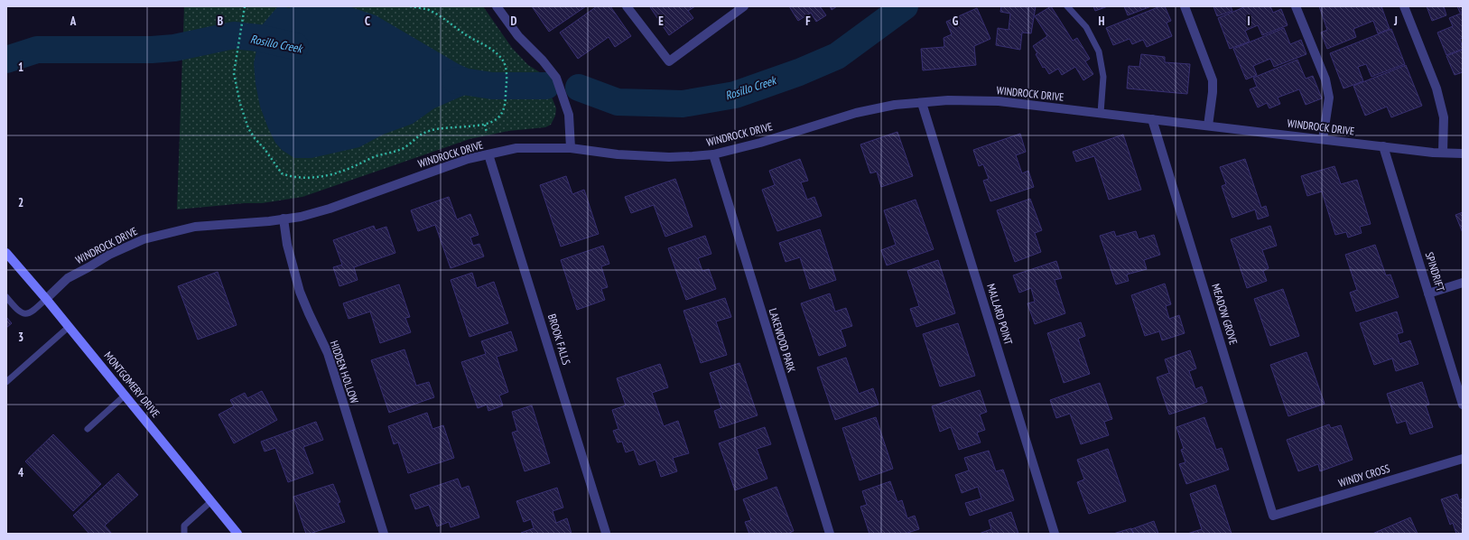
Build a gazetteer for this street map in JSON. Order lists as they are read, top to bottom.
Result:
{
  "streets": {
    "main road": ["MONTGOMERY DRIVE"],
    "street": [
      "WINDROCK DRIVE",
      "SPINDRIFT",
      "MALLARD POINT",
      "MEADOW GROVE",
      "BROOK FALLS",
      "LAKEWOOD PARK",
      "HIDDEN HOLLOW",
      "WINDY CROSS"
    ]
  },
  "crossings": [
    ["WINDROCK DRIVE", "SPINDRIFT"],
    ["WINDROCK DRIVE", "MALLARD POINT"],
    ["WINDROCK DRIVE", "MEADOW GROVE"],
    ["WINDROCK DRIVE", "BROOK FALLS"],
    ["WINDROCK DRIVE", "LAKEWOOD PARK"],
    ["WINDROCK DRIVE", "HIDDEN HOLLOW"],
    ["WINDROCK DRIVE", "MONTGOMERY DRIVE"],
    ["MEADOW GROVE", "WINDY CROSS"]
  ],
  "water": ["Rosillo Creek"],
  "grid": {
    "columns": [
      "A",
      "B",
      "C",
      "D",
      "E",
      "F",
      "G",
      "H",
      "I",
      "J"
    ],
    "rows": [
      "1",
      "2",
      "3",
      "4"
    ]
  }
}
